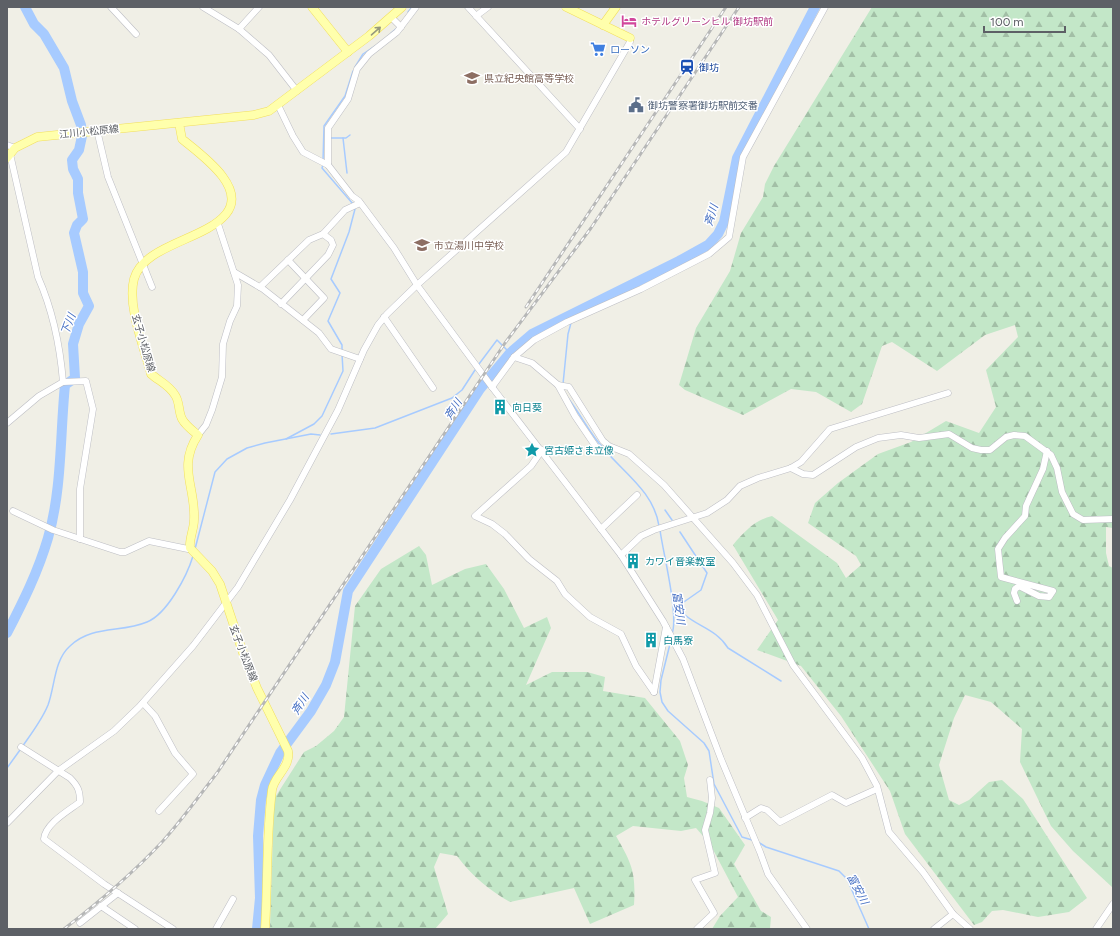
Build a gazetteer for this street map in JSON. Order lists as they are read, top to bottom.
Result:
{
  "streets": {
    "main road": ["江川小松原線", "玄子小松原線"]
  },
  "crossings": [
    ["江川小松原線", "玄子小松原線"]
  ],
  "water": ["斉川", "下川", "富安川"],
  "places": {
    "hotel": ["ホテルグリーンヒル 御坊駅前"],
    "supermarket": ["ローソン"],
    "station": ["御坊"],
    "school or university": ["県立紀央館高等学校", "市立湯川中学校"],
    "public building": ["御坊警察署御坊駅前交番"],
    "building": ["向日葵", "カワイ音楽教室", "白馬寮"],
    "place": ["宮古姫さま立像"]
  },
  "scale_bar": "100 m"
}
